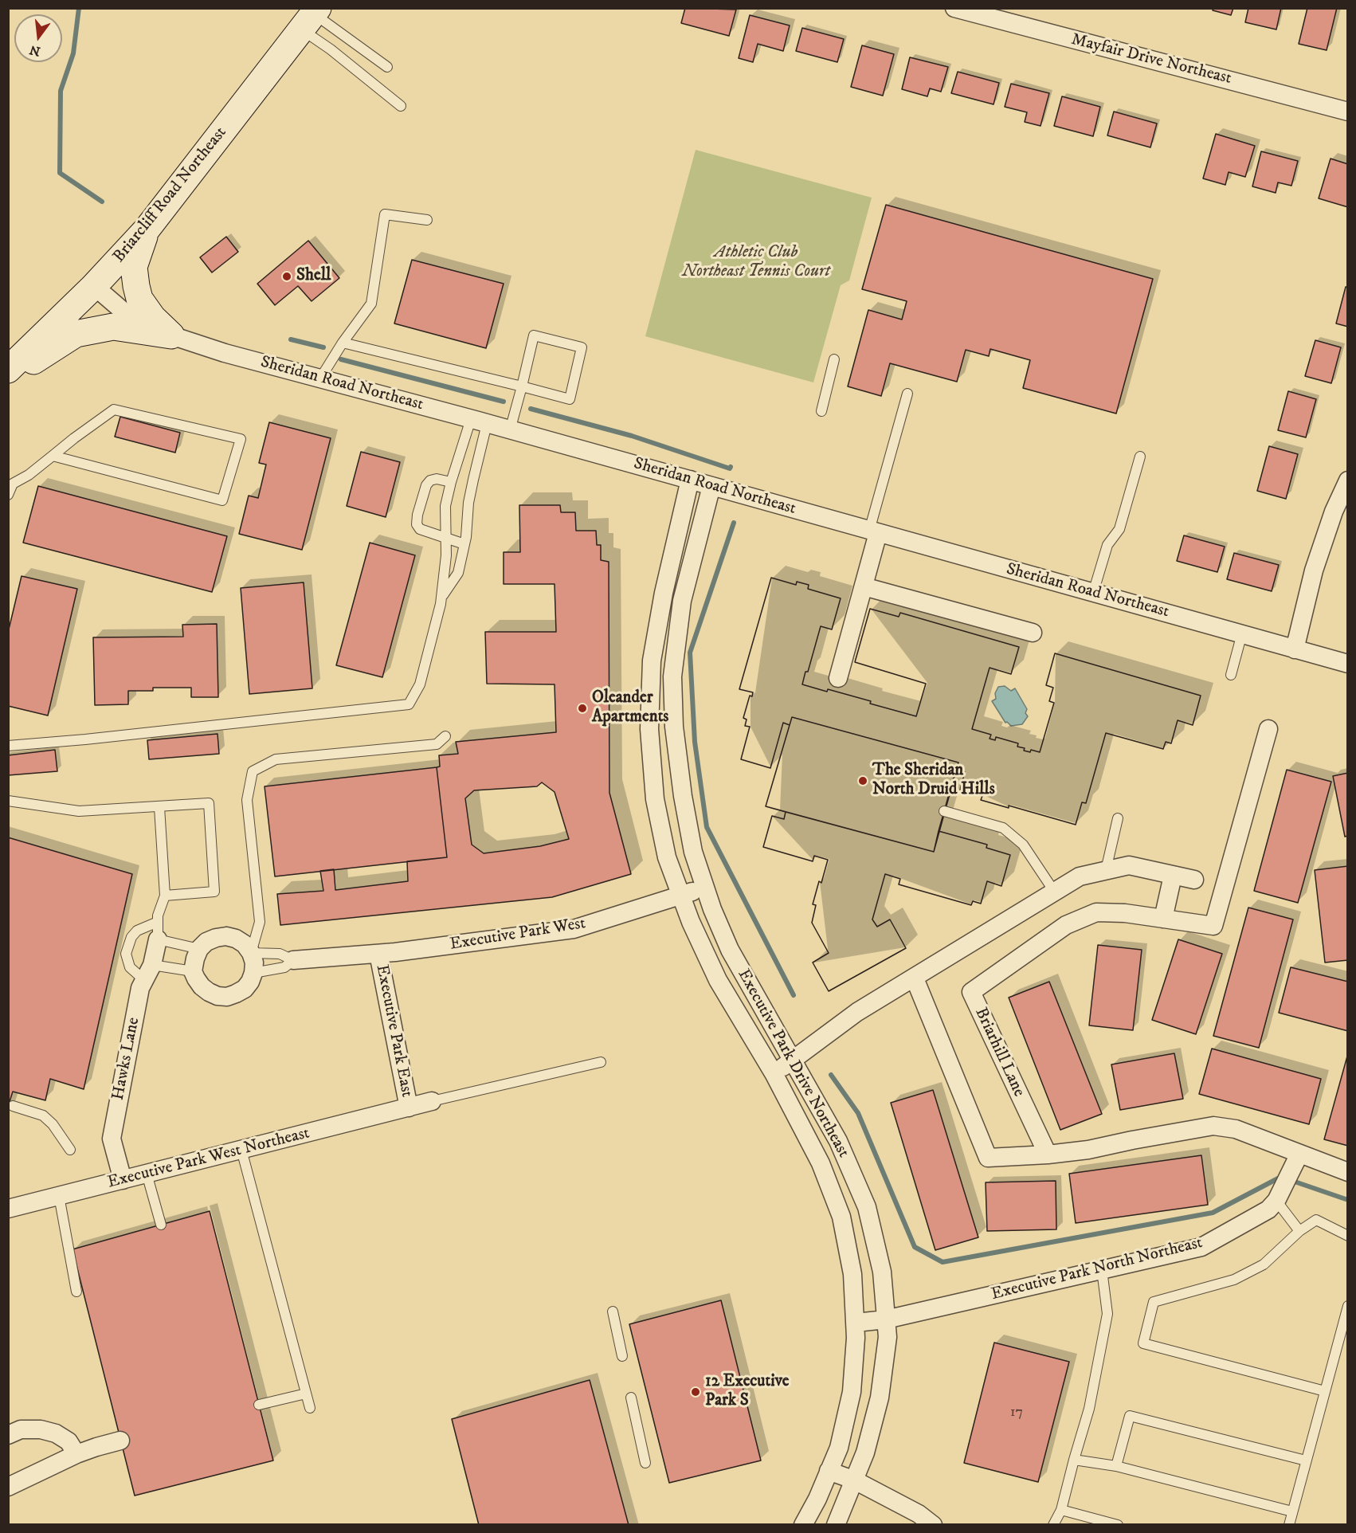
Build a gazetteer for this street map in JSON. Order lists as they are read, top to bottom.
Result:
{
  "streets": {
    "main road": ["Briarcliff Road Northeast"],
    "street": [
      "Mayfair Drive Northeast",
      "Sheridan Road Northeast",
      "Executive Park West",
      "Executive Park East",
      "Briarhill Lane",
      "Hawks Lane",
      "Executive Park Drive Northeast",
      "Executive Park West Northeast",
      "Executive Park North Northeast"
    ]
  },
  "crossings": [
    ["Briarcliff Road Northeast", "Sheridan Road Northeast"],
    ["Executive Park West", "Executive Park East"],
    ["Executive Park West", "Executive Park Drive Northeast"],
    ["Executive Park East", "Executive Park West Northeast"],
    ["Hawks Lane", "Executive Park West Northeast"],
    ["Executive Park Drive Northeast", "Executive Park North Northeast"]
  ],
  "parks": ["Athletic Club Northeast Tennis Court"],
  "places": [
    "Shell",
    "Oleander Apartments",
    "The Sheridan North Druid Hills",
    "12 Executive Park S"
  ],
  "house_numbers": ["17"],
  "north": "bottom"
}
